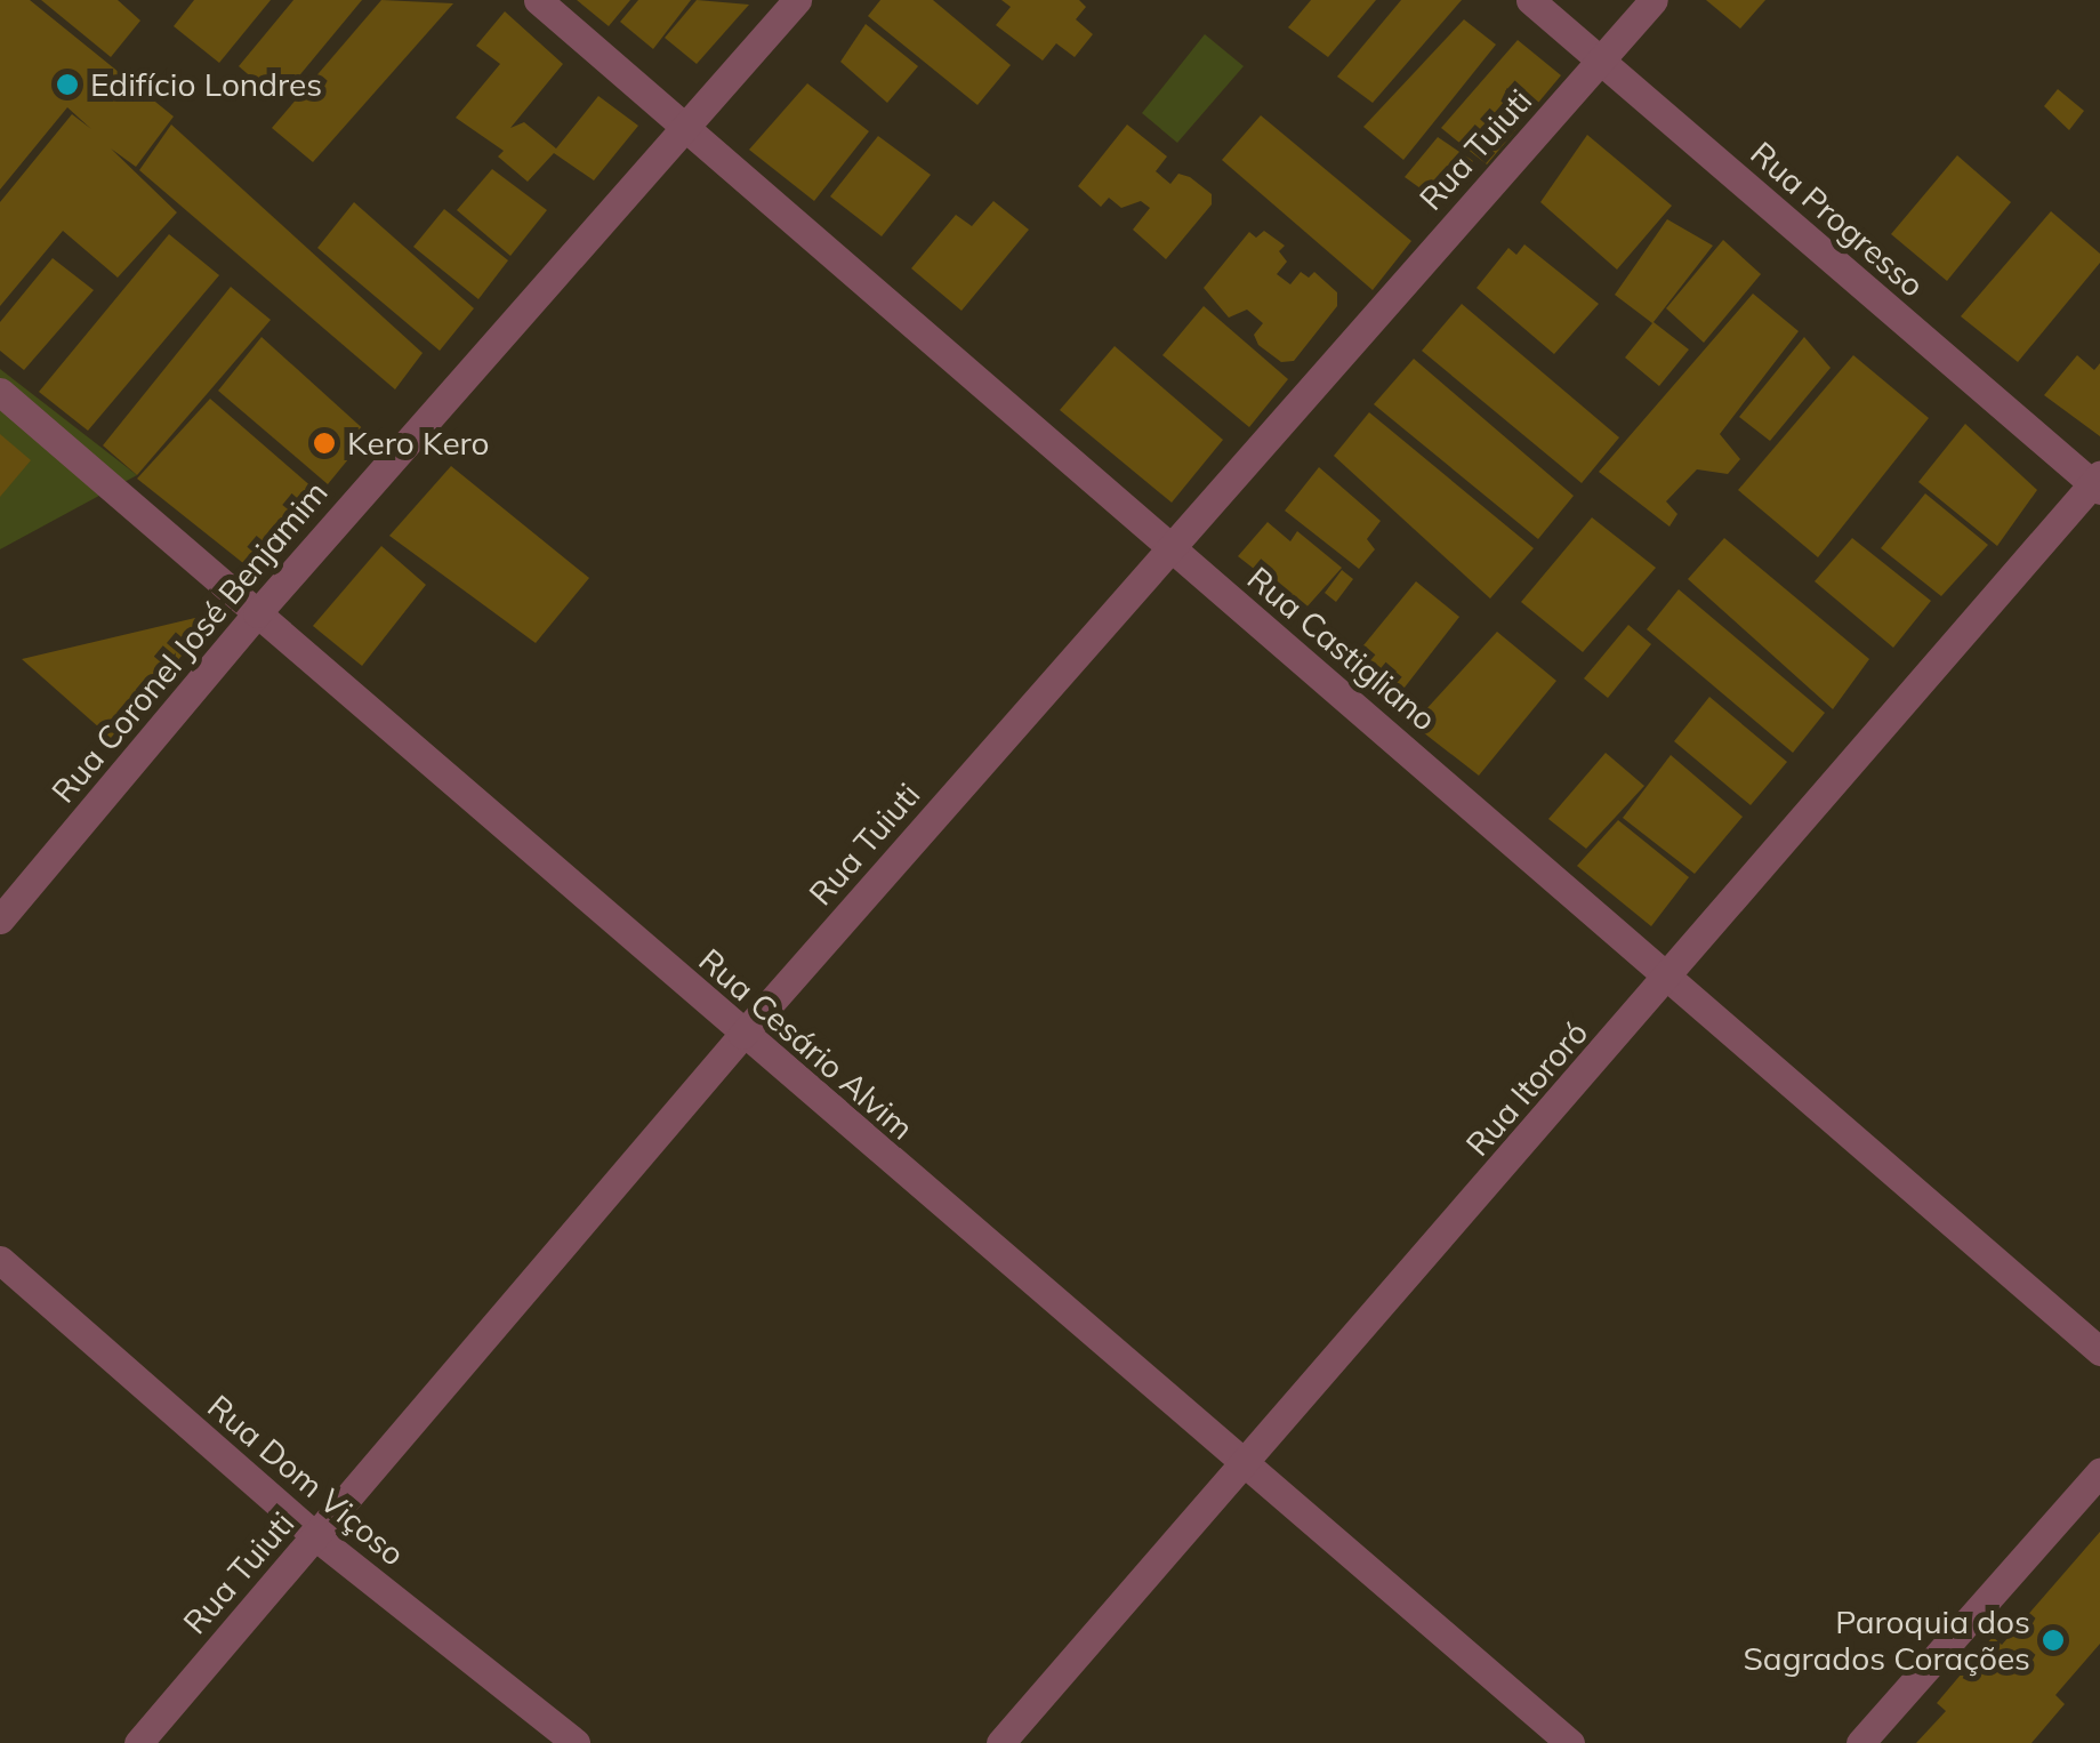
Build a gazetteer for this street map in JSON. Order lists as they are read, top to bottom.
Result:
{
  "streets": {
    "street": [
      "Rua Tuiuti",
      "Rua Progresso",
      "Rua Coronel José Benjamim",
      "Rua Castigliano",
      "Rua Cesário Alvim",
      "Rua Itororó",
      "Rua Dom Viçoso"
    ]
  },
  "crossings": [
    ["Rua Tuiuti", "Rua Progresso"],
    ["Rua Tuiuti", "Rua Castigliano"],
    ["Rua Tuiuti", "Rua Cesário Alvim"],
    ["Rua Tuiuti", "Rua Dom Viçoso"],
    ["Rua Progresso", "Rua Itororó"],
    ["Rua Coronel José Benjamim", "Rua Castigliano"],
    ["Rua Coronel José Benjamim", "Rua Cesário Alvim"],
    ["Rua Castigliano", "Rua Itororó"],
    ["Rua Cesário Alvim", "Rua Itororó"]
  ],
  "places": ["Edifício Londres", "Kero Kero", "Paroquia dos Sagrados Corações"]
}
